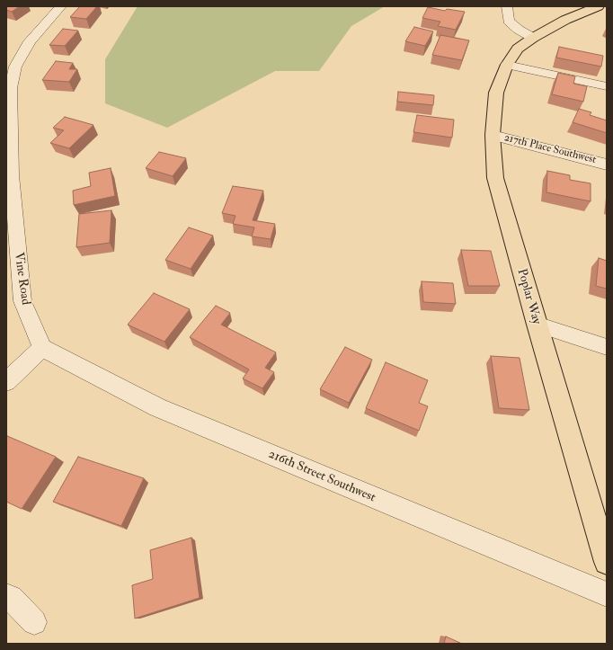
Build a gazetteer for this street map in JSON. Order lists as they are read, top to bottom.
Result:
{
  "streets": {
    "main road": ["Poplar Way"],
    "street": ["217th Place Southwest", "Vine Road", "216th Street Southwest"]
  },
  "crossings": [
    ["217th Place Southwest", "Poplar Way"],
    ["Vine Road", "216th Street Southwest"]
  ]
}
